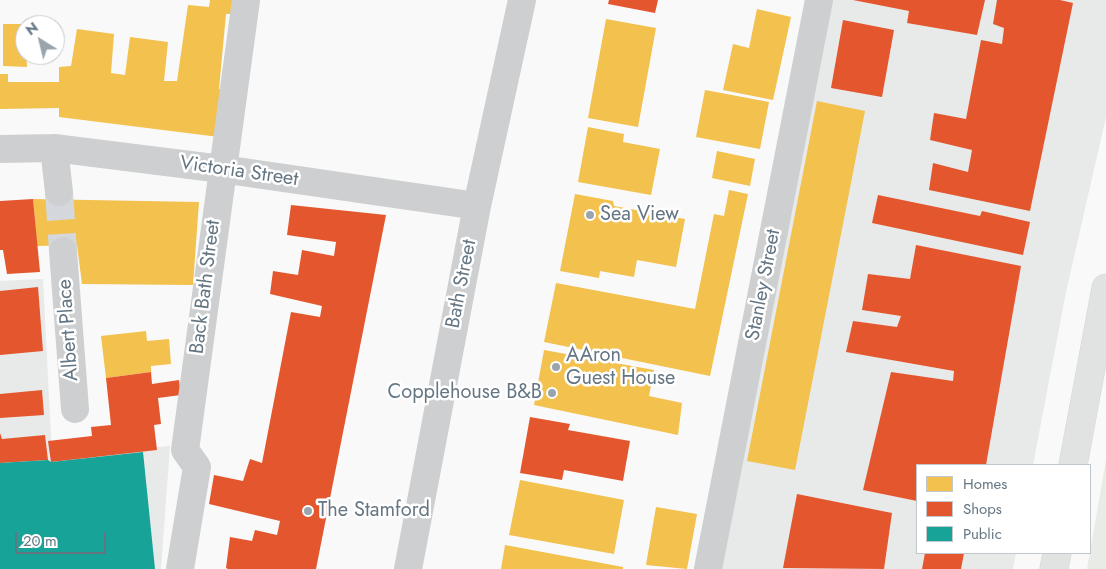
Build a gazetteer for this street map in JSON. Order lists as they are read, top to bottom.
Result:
{
  "streets": {
    "street": [
      "Victoria Street",
      "Bath Street",
      "Stanley Street",
      "Back Bath Street",
      "Albert Place"
    ]
  },
  "crossings": [
    ["Victoria Street", "Bath Street"],
    ["Victoria Street", "Back Bath Street"]
  ],
  "places": [
    "Sea View",
    "AAron Guest House",
    "Copplehouse B&B",
    "The Stamford"
  ],
  "legend": ["Homes", "Shops", "Public"],
  "scale_bar": "20 m",
  "north": "top left"
}
